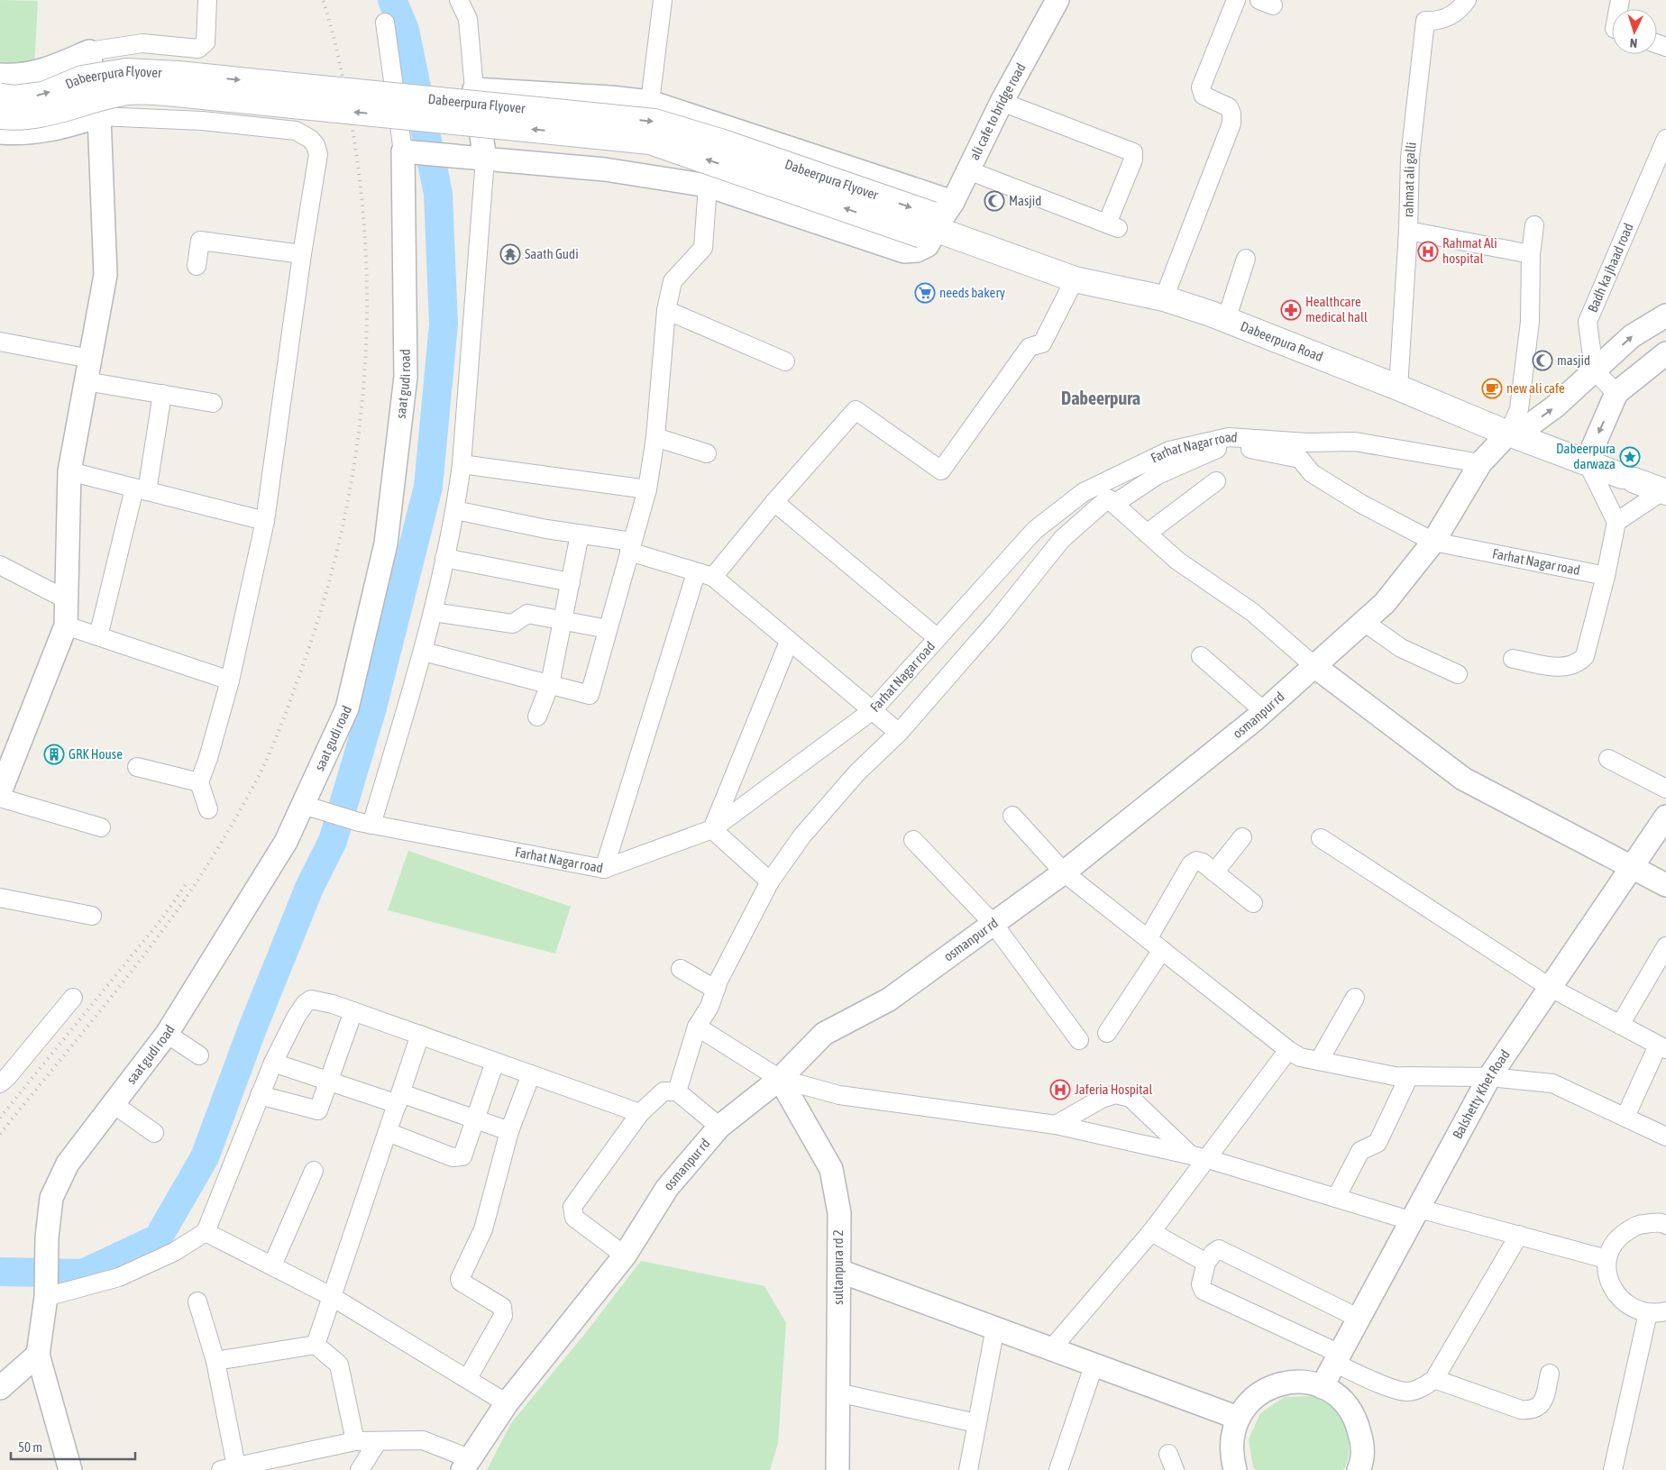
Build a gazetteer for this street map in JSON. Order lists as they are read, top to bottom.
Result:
{
  "streets": {
    "main road": ["Dabeerpura Flyover", "Dabeerpura Road"],
    "street": [
      "ali cafe to bridge road",
      "rahmat ali galli",
      "Badh ka jhaad road",
      "saat gudi road",
      "Farhat Nagar road",
      "osmanpur rd",
      "Balshetty Khet Road",
      "sultanpura rd 2"
    ]
  },
  "crossings": [
    ["Dabeerpura Flyover", "ali cafe to bridge road"],
    ["Dabeerpura Flyover", "Dabeerpura Road"],
    ["ali cafe to bridge road", "Dabeerpura Road"],
    ["ali cafe to bridge road", "saat gudi road"],
    ["rahmat ali galli", "Dabeerpura Road"],
    ["Dabeerpura Road", "osmanpur rd"],
    ["saat gudi road", "Farhat Nagar road"],
    ["Farhat Nagar road", "osmanpur rd"],
    ["osmanpur rd", "sultanpura rd 2"]
  ],
  "districts": ["Dabeerpura"],
  "places": {
    "mosque": ["Masjid", "masjid"],
    "hospital": ["Rahmat Ali hospital", "Jaferia Hospital"],
    "temple": ["Saath Gudi"],
    "supermarket": ["needs bakery"],
    "pharmacy": ["Healthcare medical hall"],
    "cafe": ["new ali cafe"],
    "place": ["Dabeerpura darwaza"],
    "building": ["GRK House"]
  },
  "scale_bar": "50 m",
  "north": "bottom"
}
